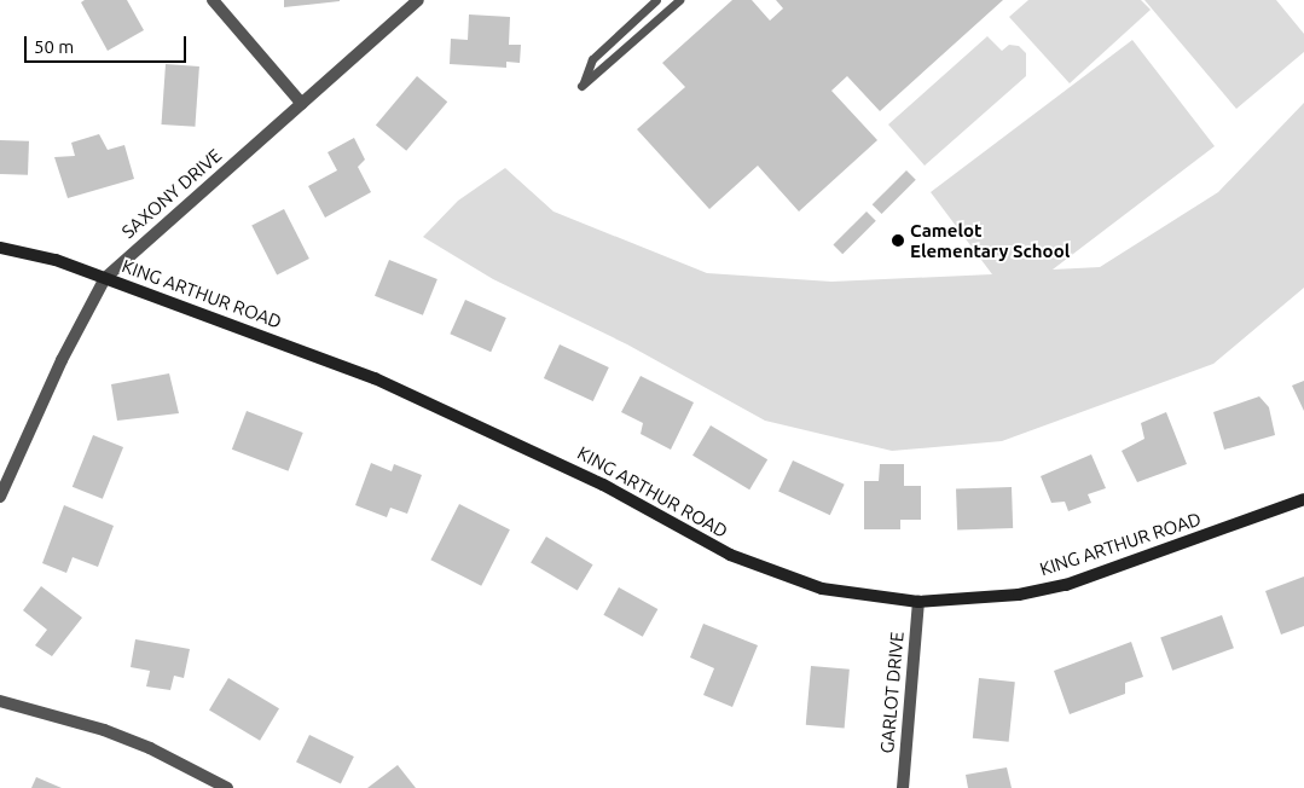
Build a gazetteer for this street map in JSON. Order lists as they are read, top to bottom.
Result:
{
  "streets": {
    "street": ["SAXONY DRIVE", "KING ARTHUR ROAD", "GARLOT DRIVE"]
  },
  "crossings": [
    ["SAXONY DRIVE", "KING ARTHUR ROAD"],
    ["KING ARTHUR ROAD", "GARLOT DRIVE"]
  ],
  "places": ["Camelot Elementary School"],
  "scale_bar": "50 m"
}
